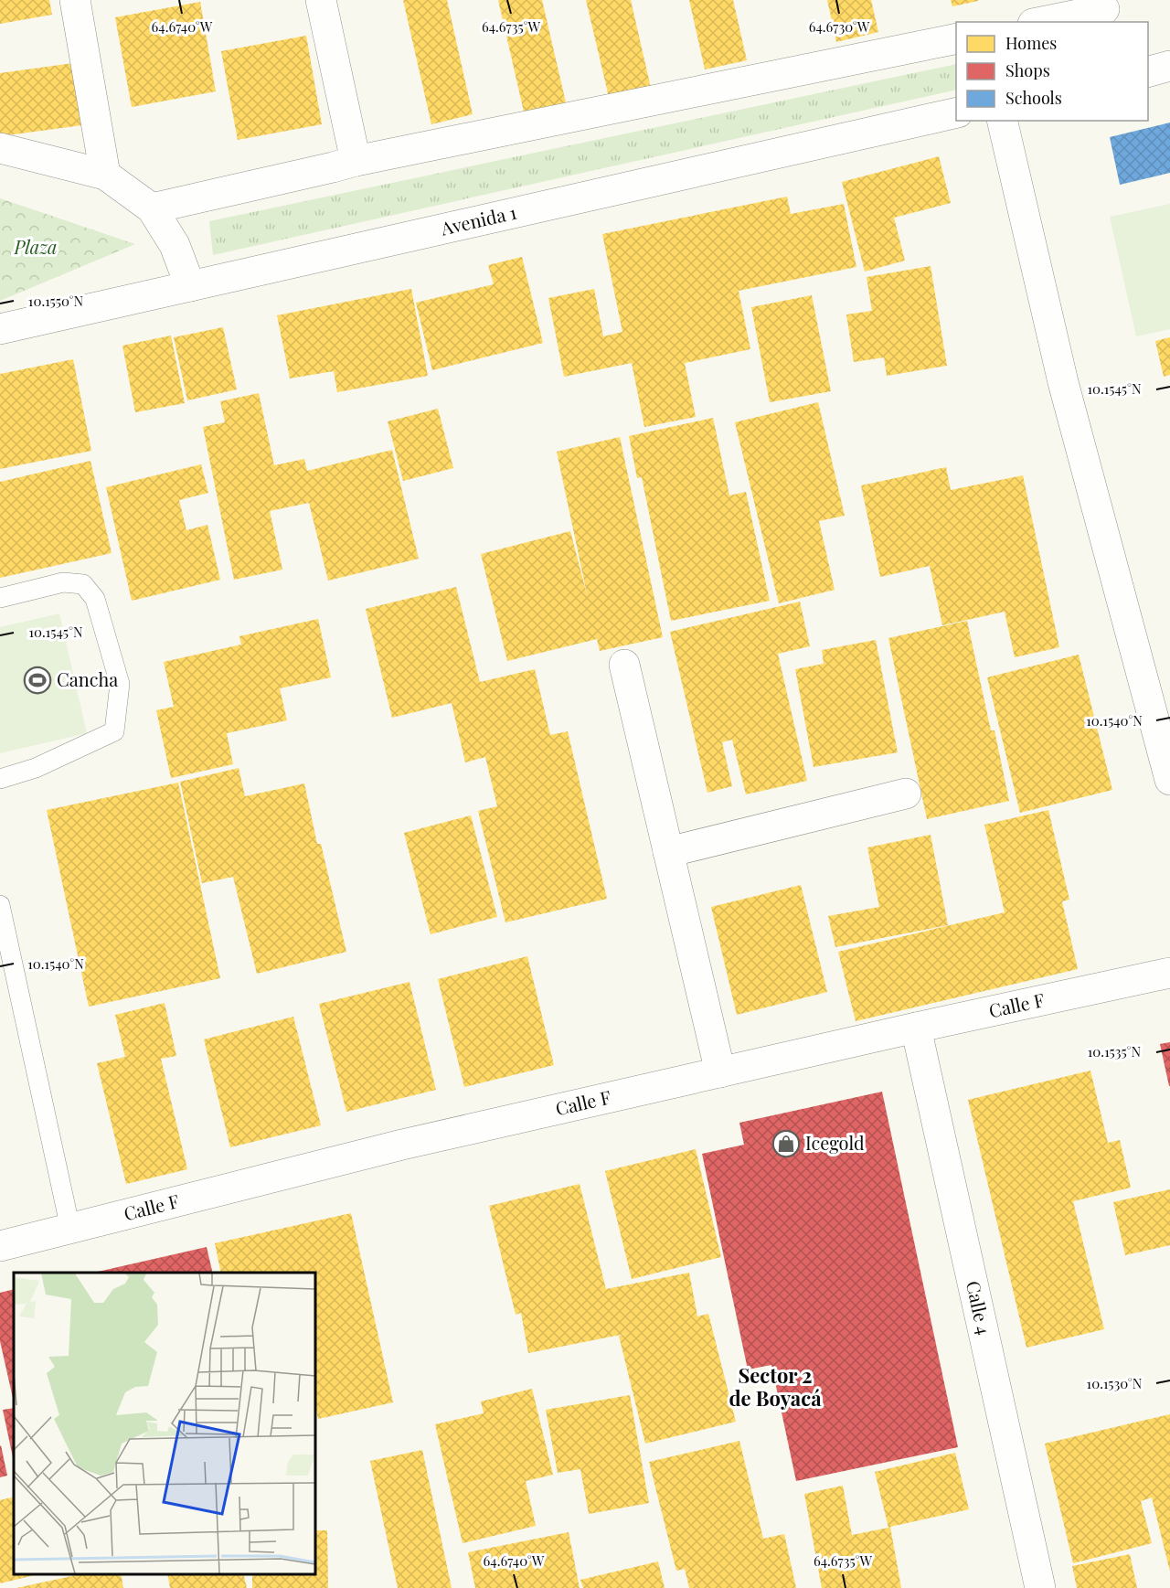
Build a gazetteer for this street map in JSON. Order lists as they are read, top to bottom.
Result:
{
  "streets": {
    "street": ["Avenida 1", "Calle F", "Calle 4"]
  },
  "crossings": [
    ["Calle F", "Calle 4"]
  ],
  "districts": ["Sector 2 de Boyacá"],
  "parks": ["Plaza"],
  "places": {
    "sports": ["Cancha"],
    "shop": ["Icegold"]
  },
  "legend": ["Homes", "Shops", "Schools"],
  "coordinates": [
    "64.6740°W",
    "64.6735°W",
    "64.6730°W",
    "10.1550°N",
    "10.1545°N",
    "10.1540°N",
    "10.1535°N",
    "10.1530°N"
  ]
}
